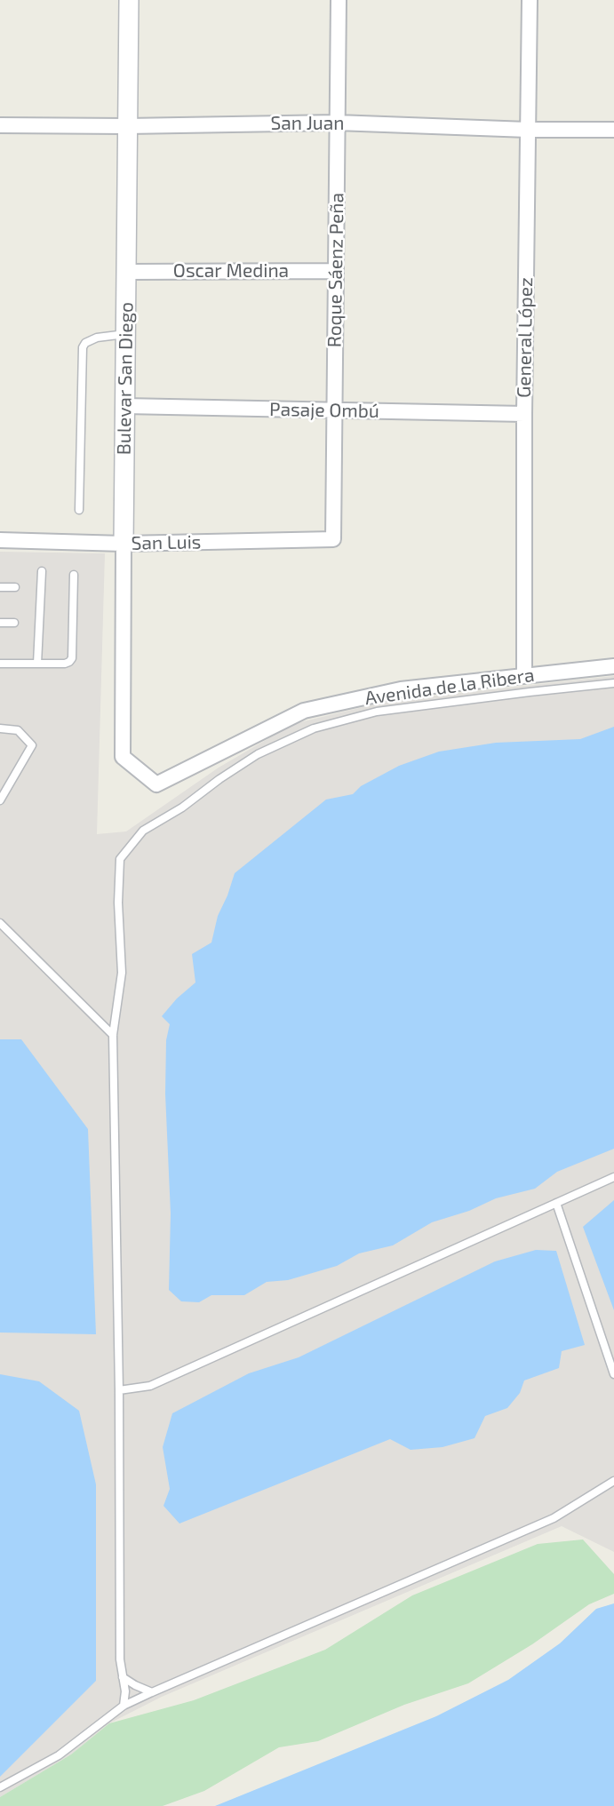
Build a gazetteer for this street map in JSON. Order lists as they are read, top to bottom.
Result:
{
  "streets": {
    "street": [
      "San Juan",
      "Roque Sáenz Peña",
      "Oscar Medina",
      "General López",
      "Bulevar San Diego",
      "Pasaje Ombú",
      "San Luis",
      "Avenida de la Ribera"
    ]
  },
  "crossings": [
    ["San Juan", "Roque Sáenz Peña"],
    ["San Juan", "General López"],
    ["San Juan", "Bulevar San Diego"],
    ["Roque Sáenz Peña", "Oscar Medina"],
    ["Roque Sáenz Peña", "Pasaje Ombú"],
    ["Roque Sáenz Peña", "San Luis"],
    ["Oscar Medina", "Bulevar San Diego"],
    ["General López", "Pasaje Ombú"],
    ["General López", "Avenida de la Ribera"],
    ["Bulevar San Diego", "Pasaje Ombú"],
    ["Bulevar San Diego", "San Luis"],
    ["Bulevar San Diego", "Avenida de la Ribera"]
  ]
}
